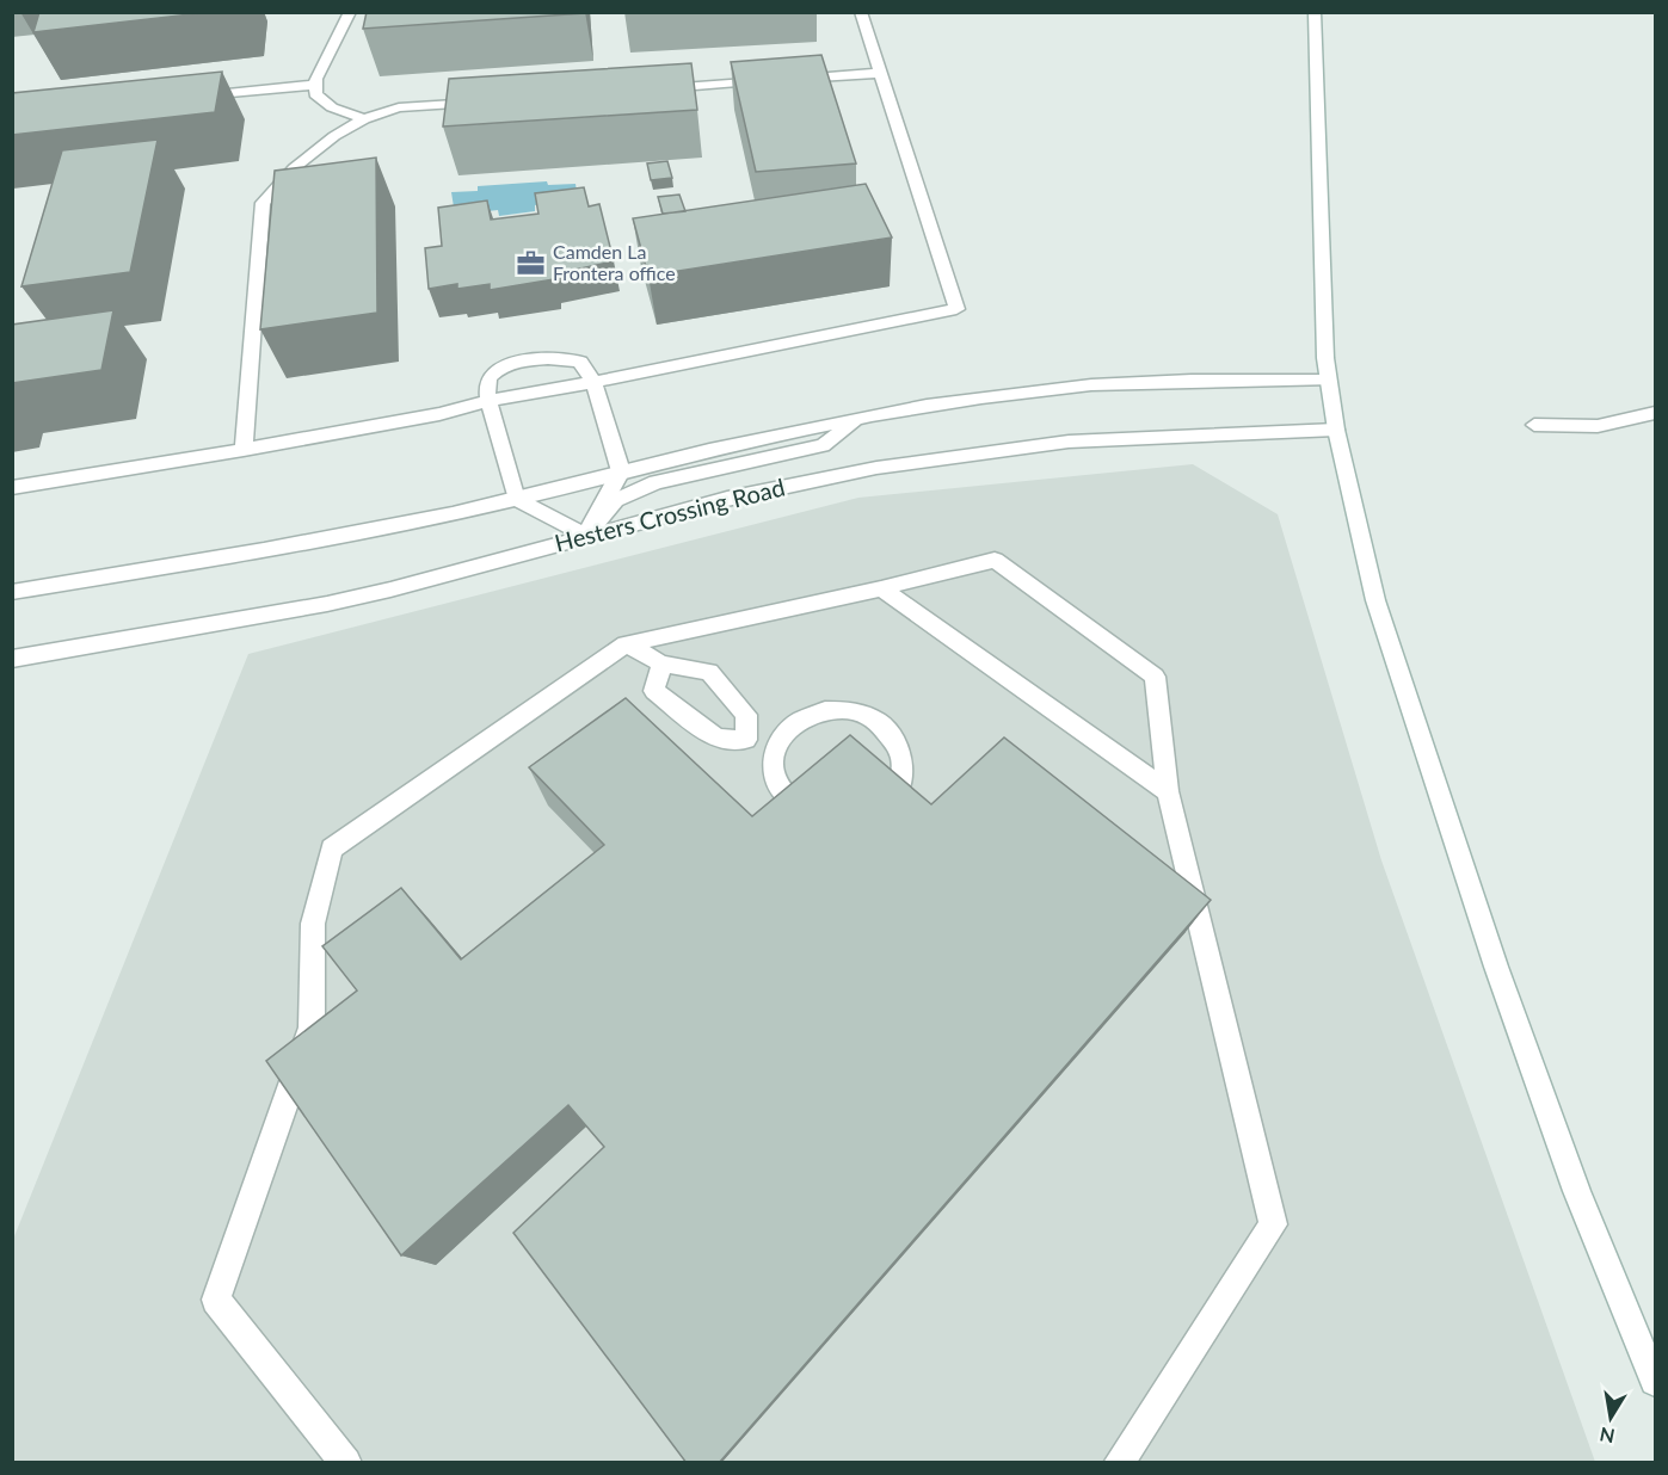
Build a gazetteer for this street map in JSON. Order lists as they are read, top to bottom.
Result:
{
  "streets": {
    "street": ["Hesters Crossing Road"]
  },
  "places": {
    "office": ["Camden La Frontera office"]
  },
  "north": "bottom"
}
